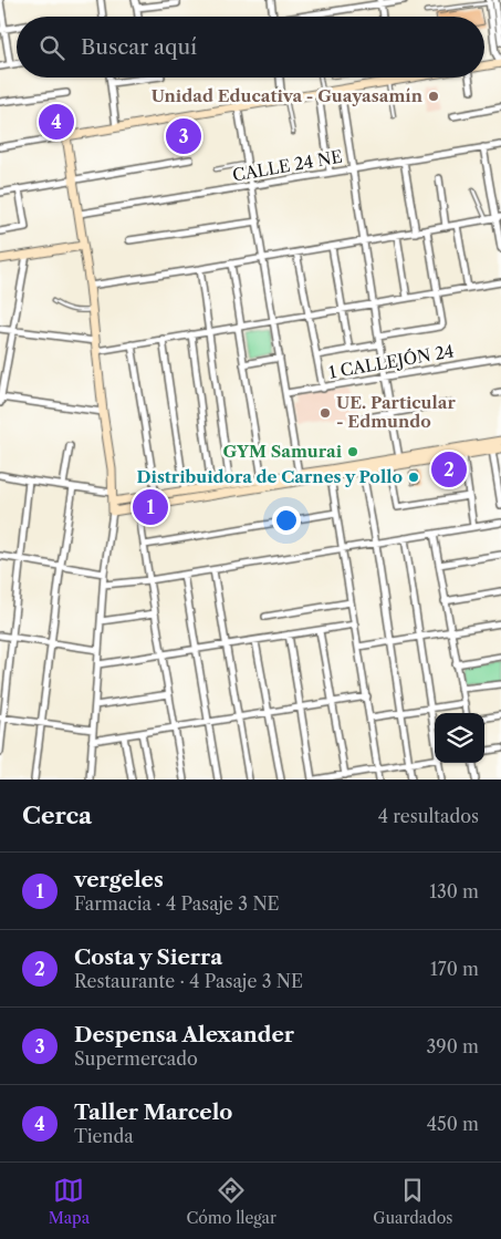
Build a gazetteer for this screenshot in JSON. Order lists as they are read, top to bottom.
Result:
{
  "streets": {
    "street": ["CALLE 24 NE", "1 CALLEJÓN 24"]
  },
  "places": [
    "Unidad Educativa - Guayasamín",
    "UE. Particular - Edmundo",
    "GYM Samurai",
    "Distribuidora de Carnes y Pollo"
  ],
  "page": {
    "search": "Buscar aquí",
    "pins": [
      "4",
      "3",
      "2",
      "1"
    ],
    "heading": ["Cerca", "4 resultados"],
    "list": [
      {
        "mark": "1",
        "name": "vergeles",
        "note": "Farmacia · 4 Pasaje 3 NE",
        "value": "130 m"
      },
      {
        "mark": "2",
        "name": "Costa y Sierra",
        "note": "Restaurante · 4 Pasaje 3 NE",
        "value": "170 m"
      },
      {
        "mark": "3",
        "name": "Despensa Alexander",
        "note": "Supermercado",
        "value": "390 m"
      },
      {
        "mark": "4",
        "name": "Taller Marcelo",
        "note": "Tienda",
        "value": "450 m"
      }
    ],
    "nav": ["Mapa", "Cómo llegar", "Guardados"]
  }
}
